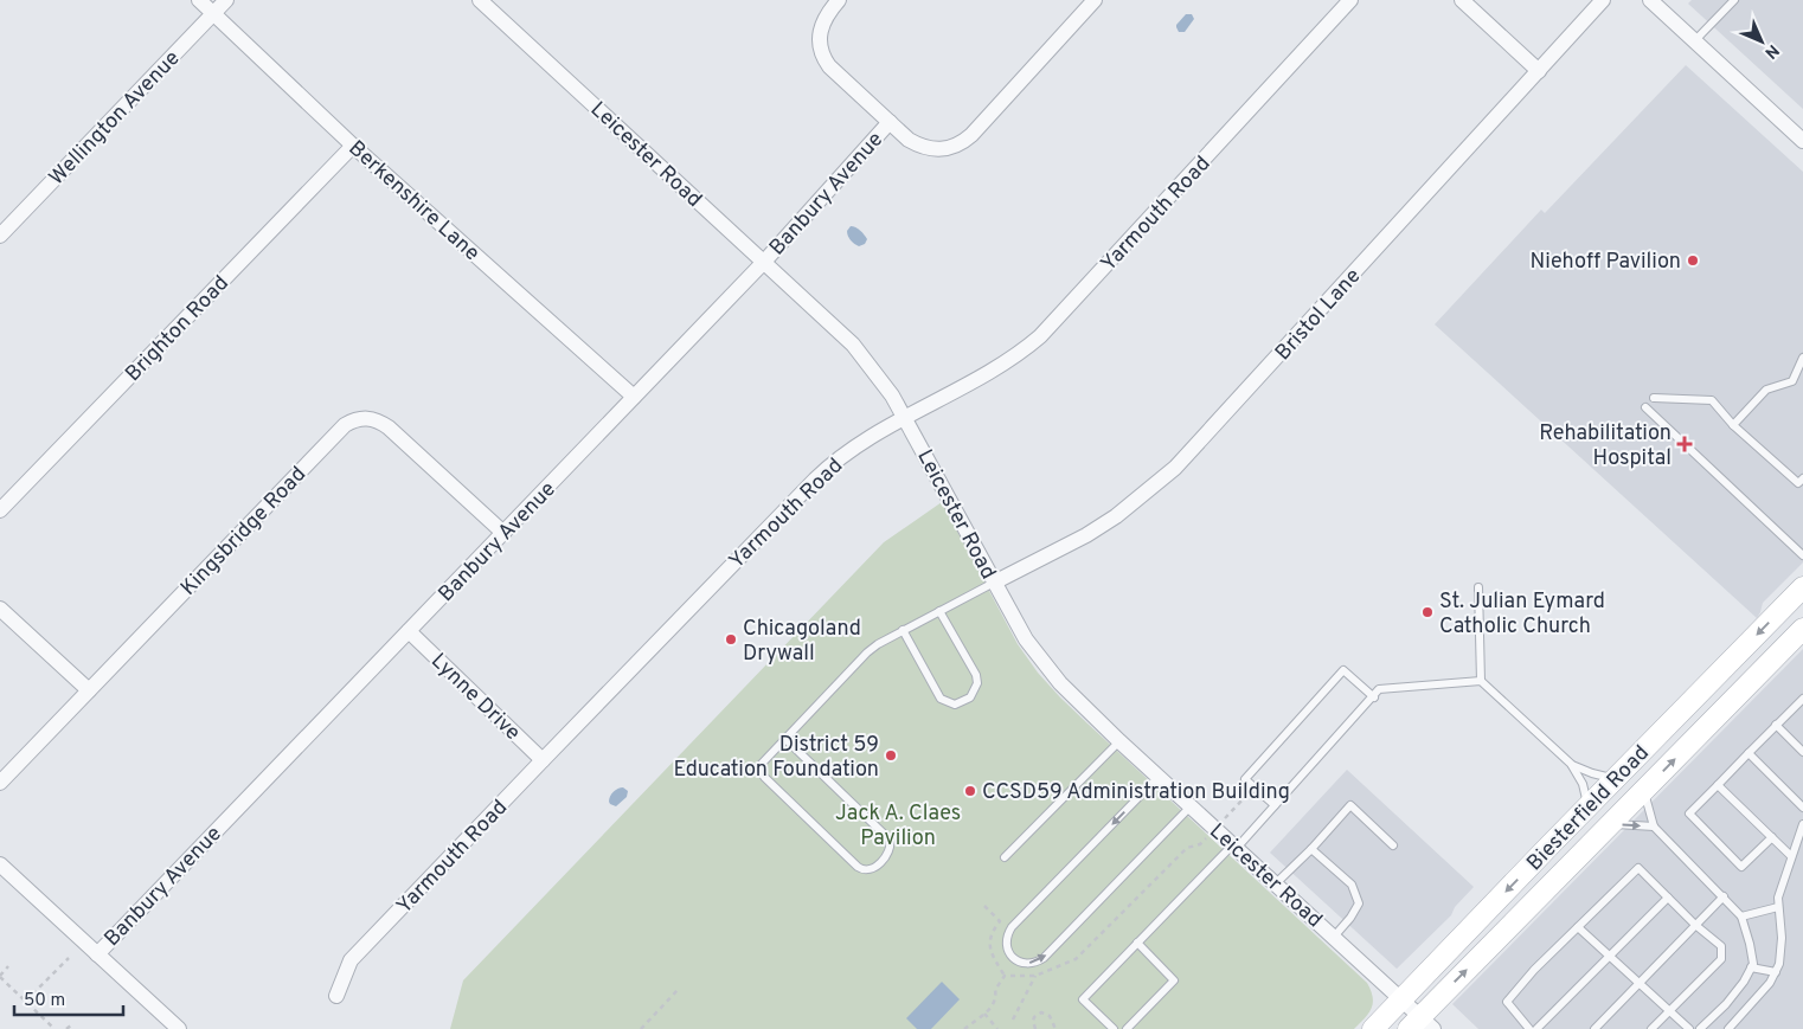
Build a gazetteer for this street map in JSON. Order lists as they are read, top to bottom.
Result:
{
  "streets": {
    "main road": ["Biesterfield Road"],
    "street": [
      "Wellington Avenue",
      "Leicester Road",
      "Banbury Avenue",
      "Berkenshire Lane",
      "Yarmouth Road",
      "Bristol Lane",
      "Brighton Road",
      "Kingsbridge Road",
      "Lynne Drive"
    ]
  },
  "crossings": [
    ["Wellington Avenue", "Berkenshire Lane"],
    ["Leicester Road", "Banbury Avenue"],
    ["Leicester Road", "Yarmouth Road"],
    ["Leicester Road", "Bristol Lane"],
    ["Leicester Road", "Biesterfield Road"],
    ["Banbury Avenue", "Berkenshire Lane"],
    ["Banbury Avenue", "Kingsbridge Road"],
    ["Banbury Avenue", "Lynne Drive"],
    ["Berkenshire Lane", "Brighton Road"],
    ["Yarmouth Road", "Lynne Drive"]
  ],
  "parks": ["Jack A. Claes Pavilion"],
  "places": {
    "other": [
      "Niehoff Pavilion",
      "St. Julian Eymard Catholic Church",
      "Chicagoland Drywall",
      "District 59 Education Foundation",
      "CCSD59 Administration Building"
    ],
    "health": ["Rehabilitation Hospital"]
  },
  "scale_bar": "50 m",
  "north": "bottom right"
}
